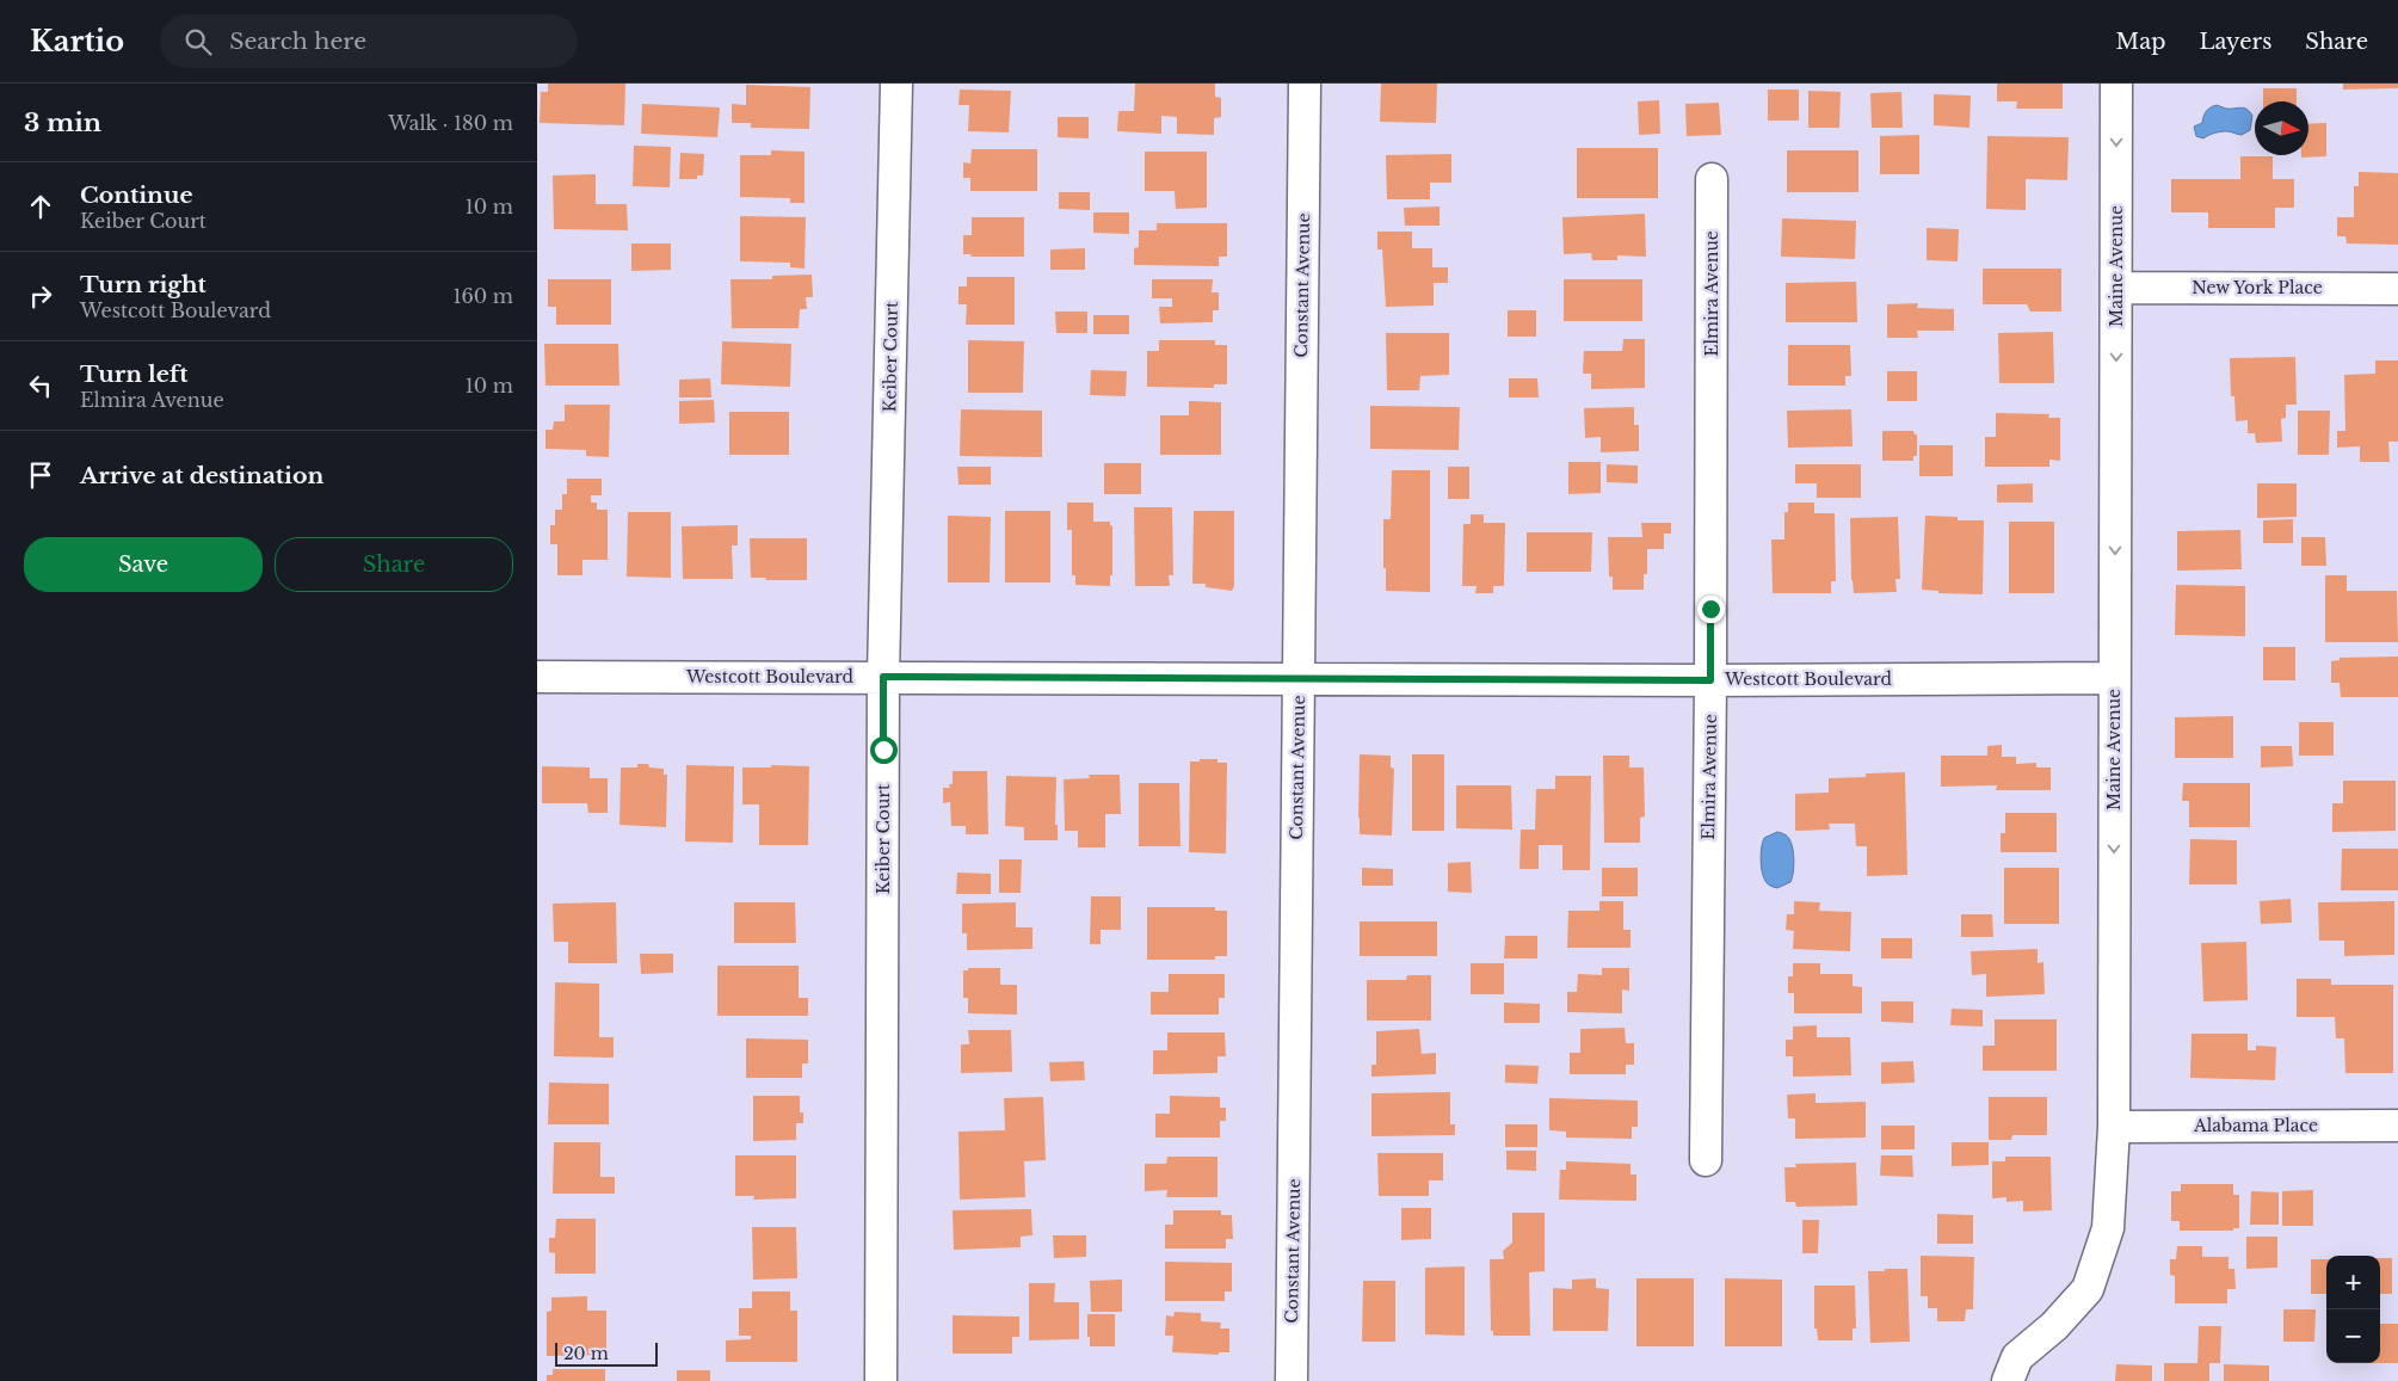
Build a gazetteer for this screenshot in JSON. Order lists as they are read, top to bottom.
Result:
{
  "streets": {
    "street": [
      "Maine Avenue",
      "Constant Avenue",
      "New York Place",
      "Elmira Avenue",
      "Keiber Court",
      "Westcott Boulevard",
      "Alabama Place"
    ]
  },
  "crossings": [
    ["Maine Avenue", "New York Place"],
    ["Maine Avenue", "Westcott Boulevard"],
    ["Maine Avenue", "Alabama Place"],
    ["Constant Avenue", "Westcott Boulevard"],
    ["Elmira Avenue", "Westcott Boulevard"],
    ["Keiber Court", "Westcott Boulevard"]
  ],
  "one_way": ["Maine Avenue"],
  "scale_bar": "20 m",
  "north": "right",
  "page": {
    "header": "Kartio",
    "search": "Search here",
    "nav": ["Map", "Layers", "Share"],
    "heading": ["3 min", "Walk · 180 m"],
    "list": [
      ["Continue", "Keiber Court", "10 m"],
      ["Turn right", "Westcott Boulevard", "160 m"],
      ["Turn left", "Elmira Avenue", "10 m"],
      "Arrive at destination"
    ],
    "buttons": ["Save", "Share"],
    "map_buttons": ["+", "−"],
    "scale": "20 m"
  }
}
